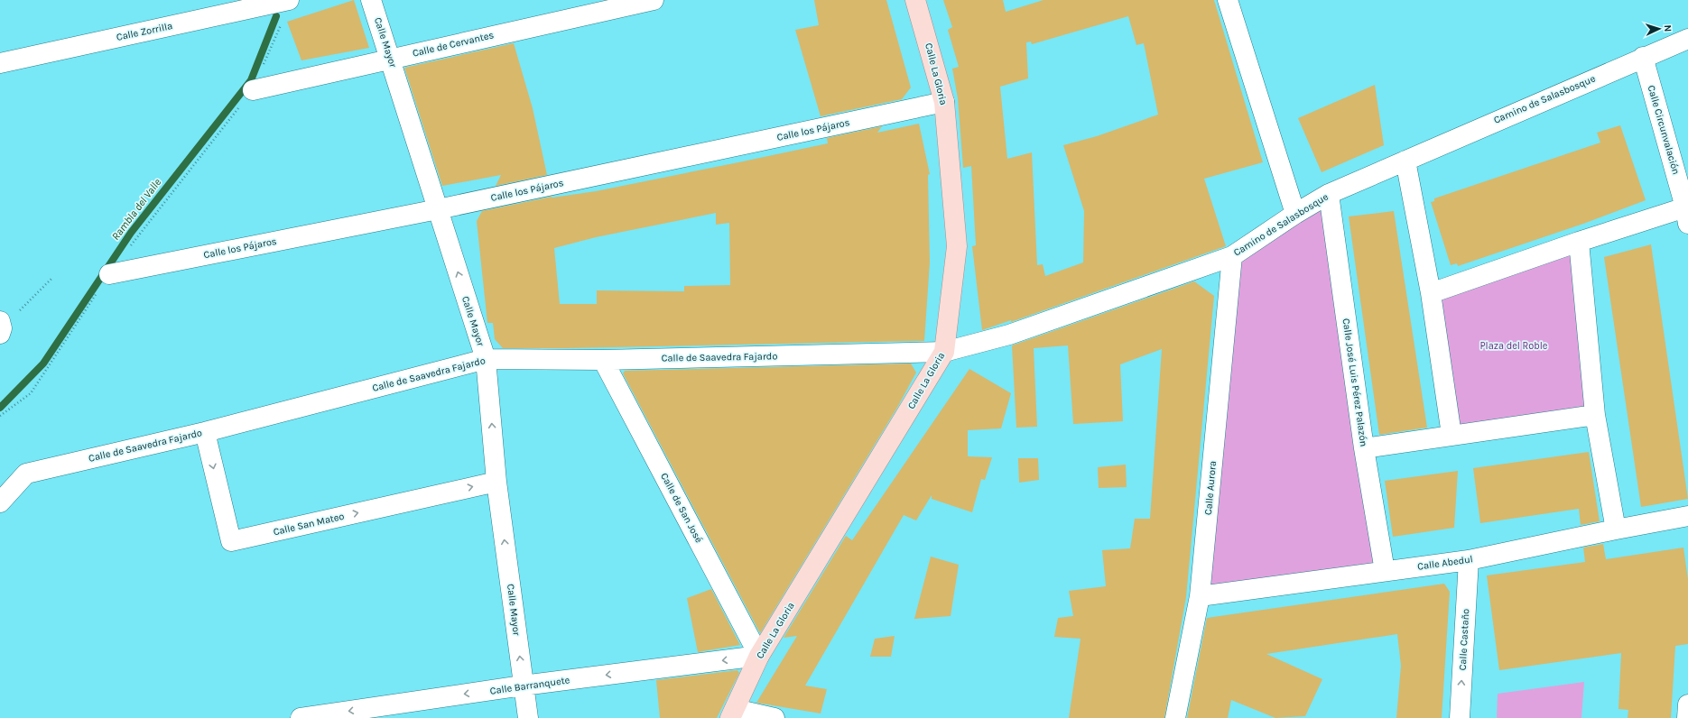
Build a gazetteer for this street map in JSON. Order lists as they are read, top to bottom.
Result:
{
  "streets": {
    "main road": ["Calle La Gloria"],
    "street": [
      "Calle Zorrilla",
      "Calle Mayor",
      "Calle de Cervantes",
      "Camino de Salasbosque",
      "Calle los Pájaros",
      "Calle Circunvalación",
      "Calle de Saavedra Fajardo",
      "Calle José Luis Pérez Palazón",
      "Calle Aurora",
      "Calle de San José",
      "Calle San Mateo",
      "Calle Abedul",
      "Calle Castaño",
      "Calle Barranquete"
    ]
  },
  "crossings": [
    ["Calle Mayor", "Calle de Cervantes"],
    ["Calle Mayor", "Calle los Pájaros"],
    ["Calle Mayor", "Calle de Saavedra Fajardo"],
    ["Calle Mayor", "Calle San Mateo"],
    ["Calle Mayor", "Calle Barranquete"],
    ["Calle La Gloria", "Camino de Salasbosque"],
    ["Calle La Gloria", "Calle los Pájaros"],
    ["Calle La Gloria", "Calle de Saavedra Fajardo"],
    ["Calle La Gloria", "Calle de San José"],
    ["Calle La Gloria", "Calle Barranquete"],
    ["Camino de Salasbosque", "Calle Circunvalación"],
    ["Camino de Salasbosque", "Calle de Saavedra Fajardo"],
    ["Camino de Salasbosque", "Calle José Luis Pérez Palazón"],
    ["Camino de Salasbosque", "Calle Aurora"],
    ["Calle de Saavedra Fajardo", "Calle de San José"],
    ["Calle de Saavedra Fajardo", "Calle San Mateo"],
    ["Calle José Luis Pérez Palazón", "Calle Abedul"],
    ["Calle Aurora", "Calle Abedul"],
    ["Calle de San José", "Calle Barranquete"],
    ["Calle Abedul", "Calle Castaño"]
  ],
  "one_way": ["Calle Mayor", "Calle Castaño", "Calle Barranquete"],
  "water": ["Rambla del Valle"],
  "parks": ["Plaza del Roble"],
  "north": "right"
}
